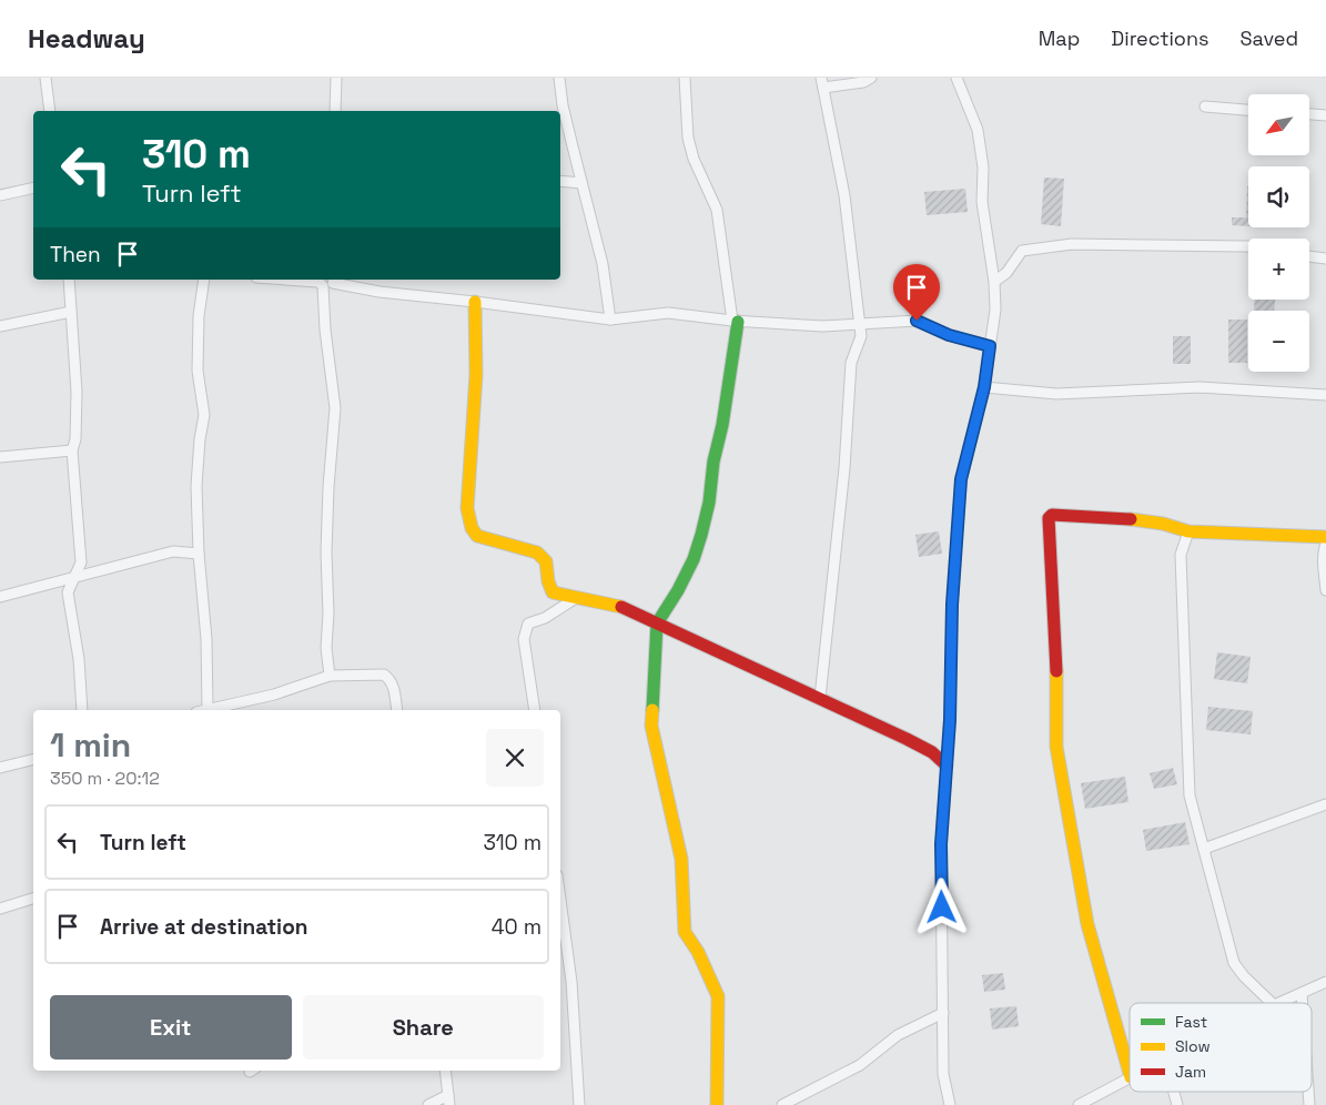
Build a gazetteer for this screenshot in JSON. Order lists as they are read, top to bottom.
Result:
{
  "legend": ["Fast", "Slow", "Jam"],
  "north": "bottom left",
  "page": {
    "header": "Headway",
    "nav": ["Map", "Directions", "Saved"],
    "map_buttons": ["+", "−"],
    "turn": ["310 m", "Turn left"],
    "then": "Then",
    "heading": ["1 min", "350 m · 20:12"],
    "list": [
      {
        "name": "Turn left",
        "value": "310 m"
      },
      {
        "name": "Arrive at destination",
        "value": "40 m"
      }
    ],
    "buttons": ["Exit", "Share"]
  }
}
